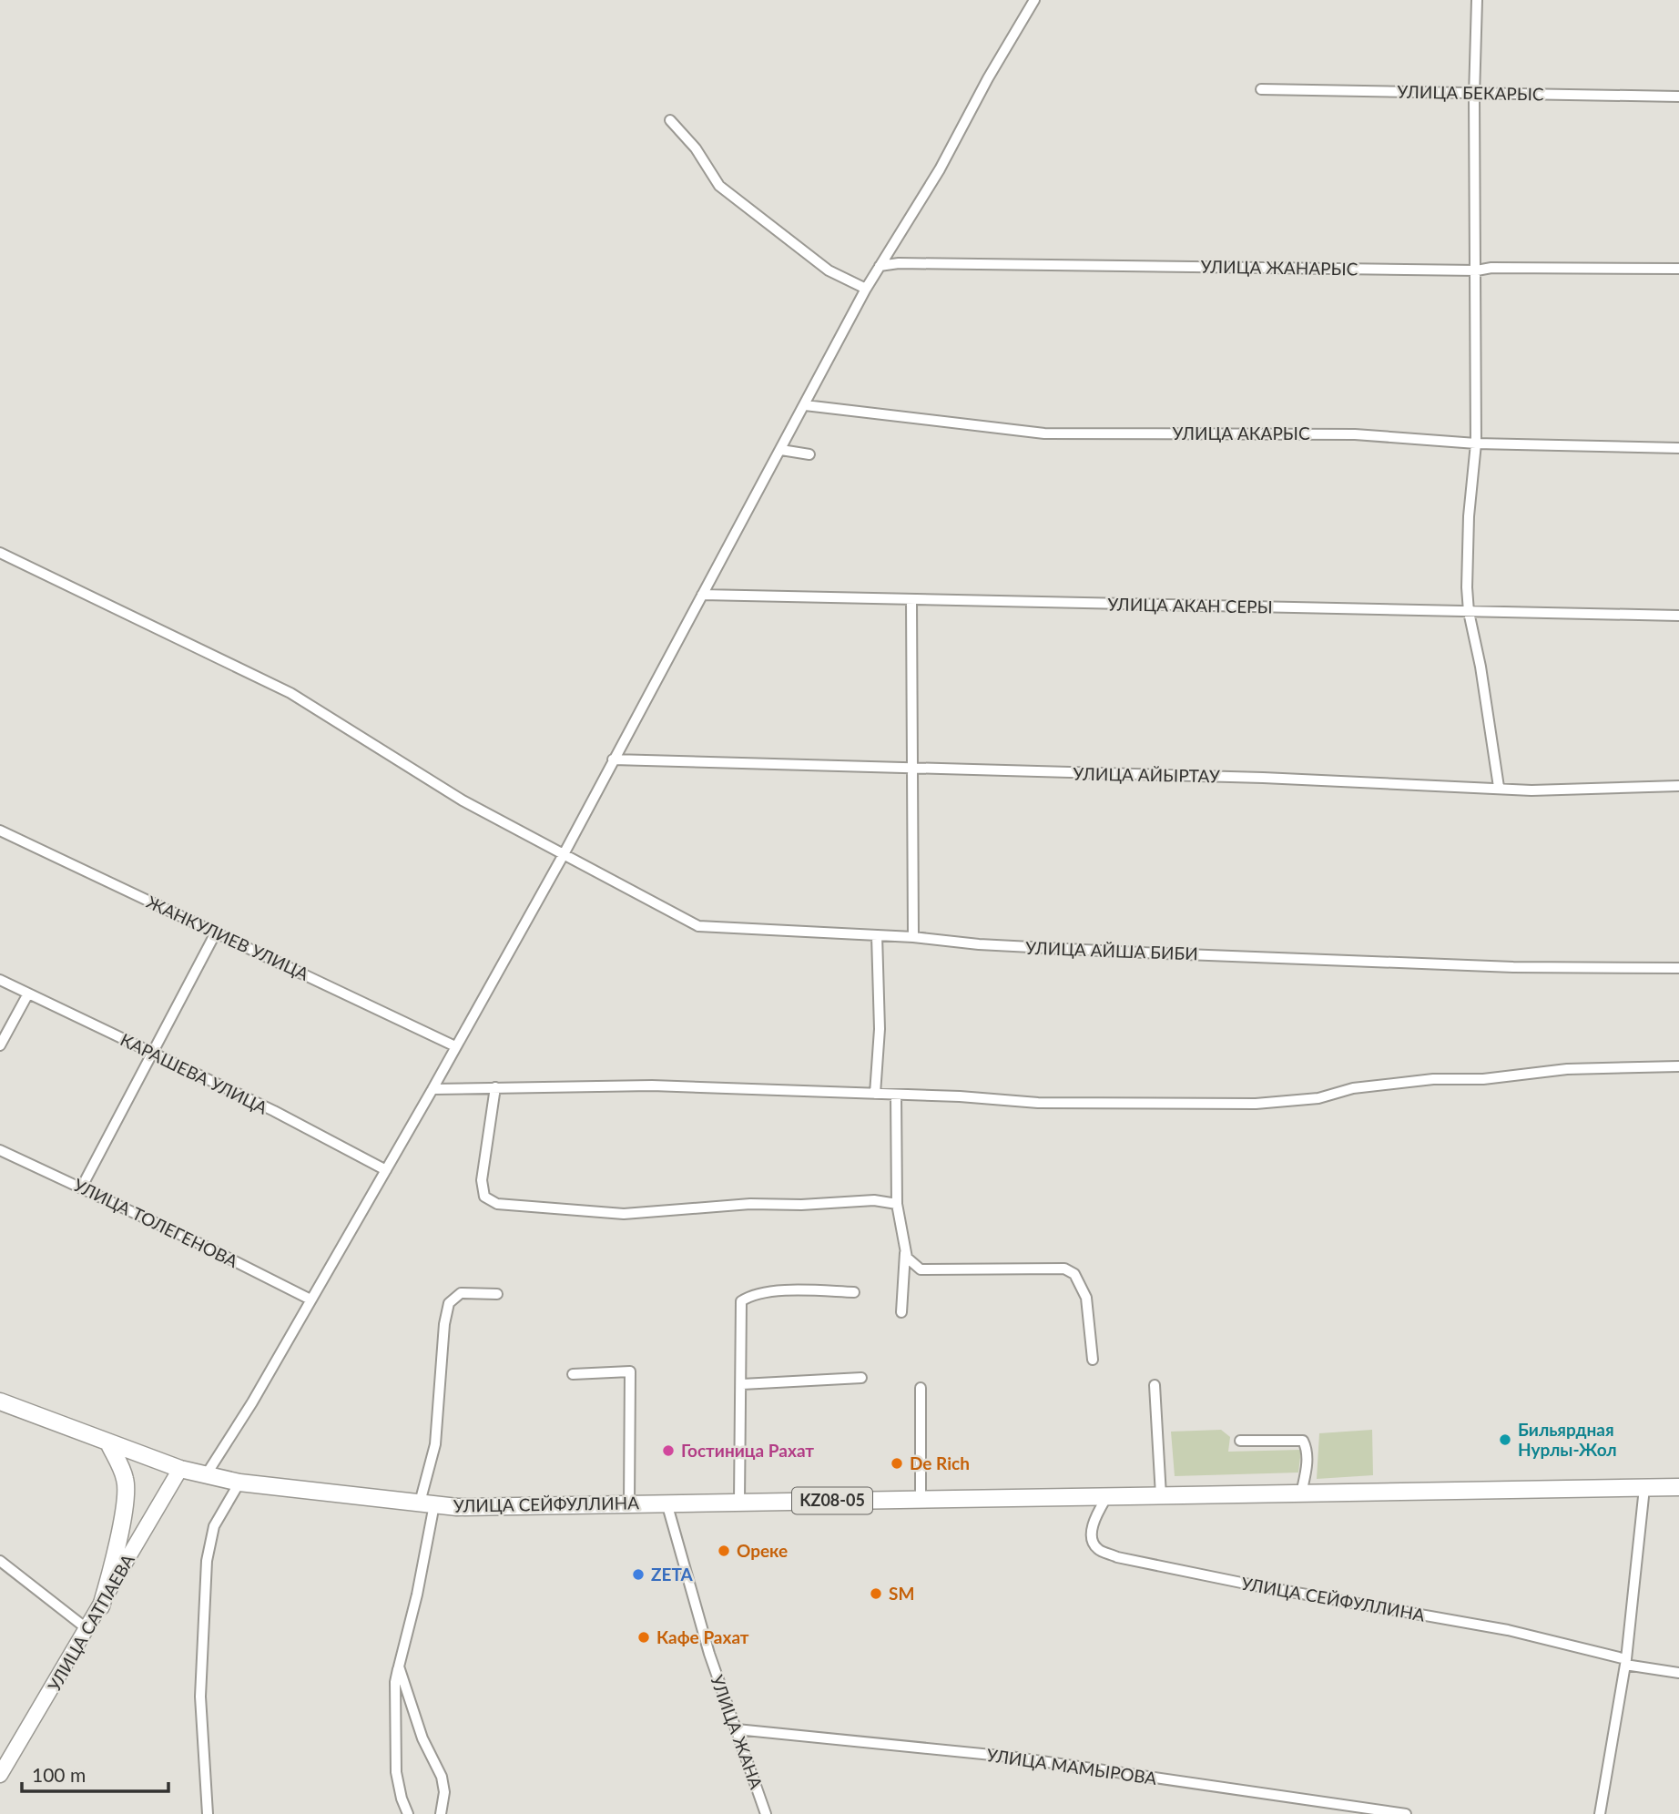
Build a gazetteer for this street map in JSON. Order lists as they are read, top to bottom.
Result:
{
  "streets": {
    "main road": ["KZ08-05", "УЛИЦА СЕЙФУЛЛИНА"],
    "street": [
      "УЛИЦА БЕКАРЫС",
      "УЛИЦА ЖАНАРЫС",
      "УЛИЦА АКАРЫС",
      "УЛИЦА АКАН СЕРЫ",
      "УЛИЦА АЙЫРТАУ",
      "ЖАНКУЛИЕВ УЛИЦА",
      "УЛИЦА АЙША БИБИ",
      "КАРАШЕВА УЛИЦА",
      "УЛИЦА ТОЛЕГЕНОВА",
      "УЛИЦА САТПАЕВА",
      "УЛИЦА ЖАНА",
      "УЛИЦА МАМЫРОВА"
    ]
  },
  "crossings": [
    ["УЛИЦА СЕЙФУЛЛИНА", "УЛИЦА САТПАЕВА"],
    ["УЛИЦА СЕЙФУЛЛИНА", "УЛИЦА ЖАНА"],
    ["УЛИЦА ЖАНА", "УЛИЦА МАМЫРОВА"]
  ],
  "places": [
    "Бильярдная Нурлы-Жол",
    "Гостиница Рахат",
    "De Rich",
    "Ореке",
    "ZETA",
    "SM",
    "Кафе Рахат"
  ],
  "scale_bar": "100 m"
}
